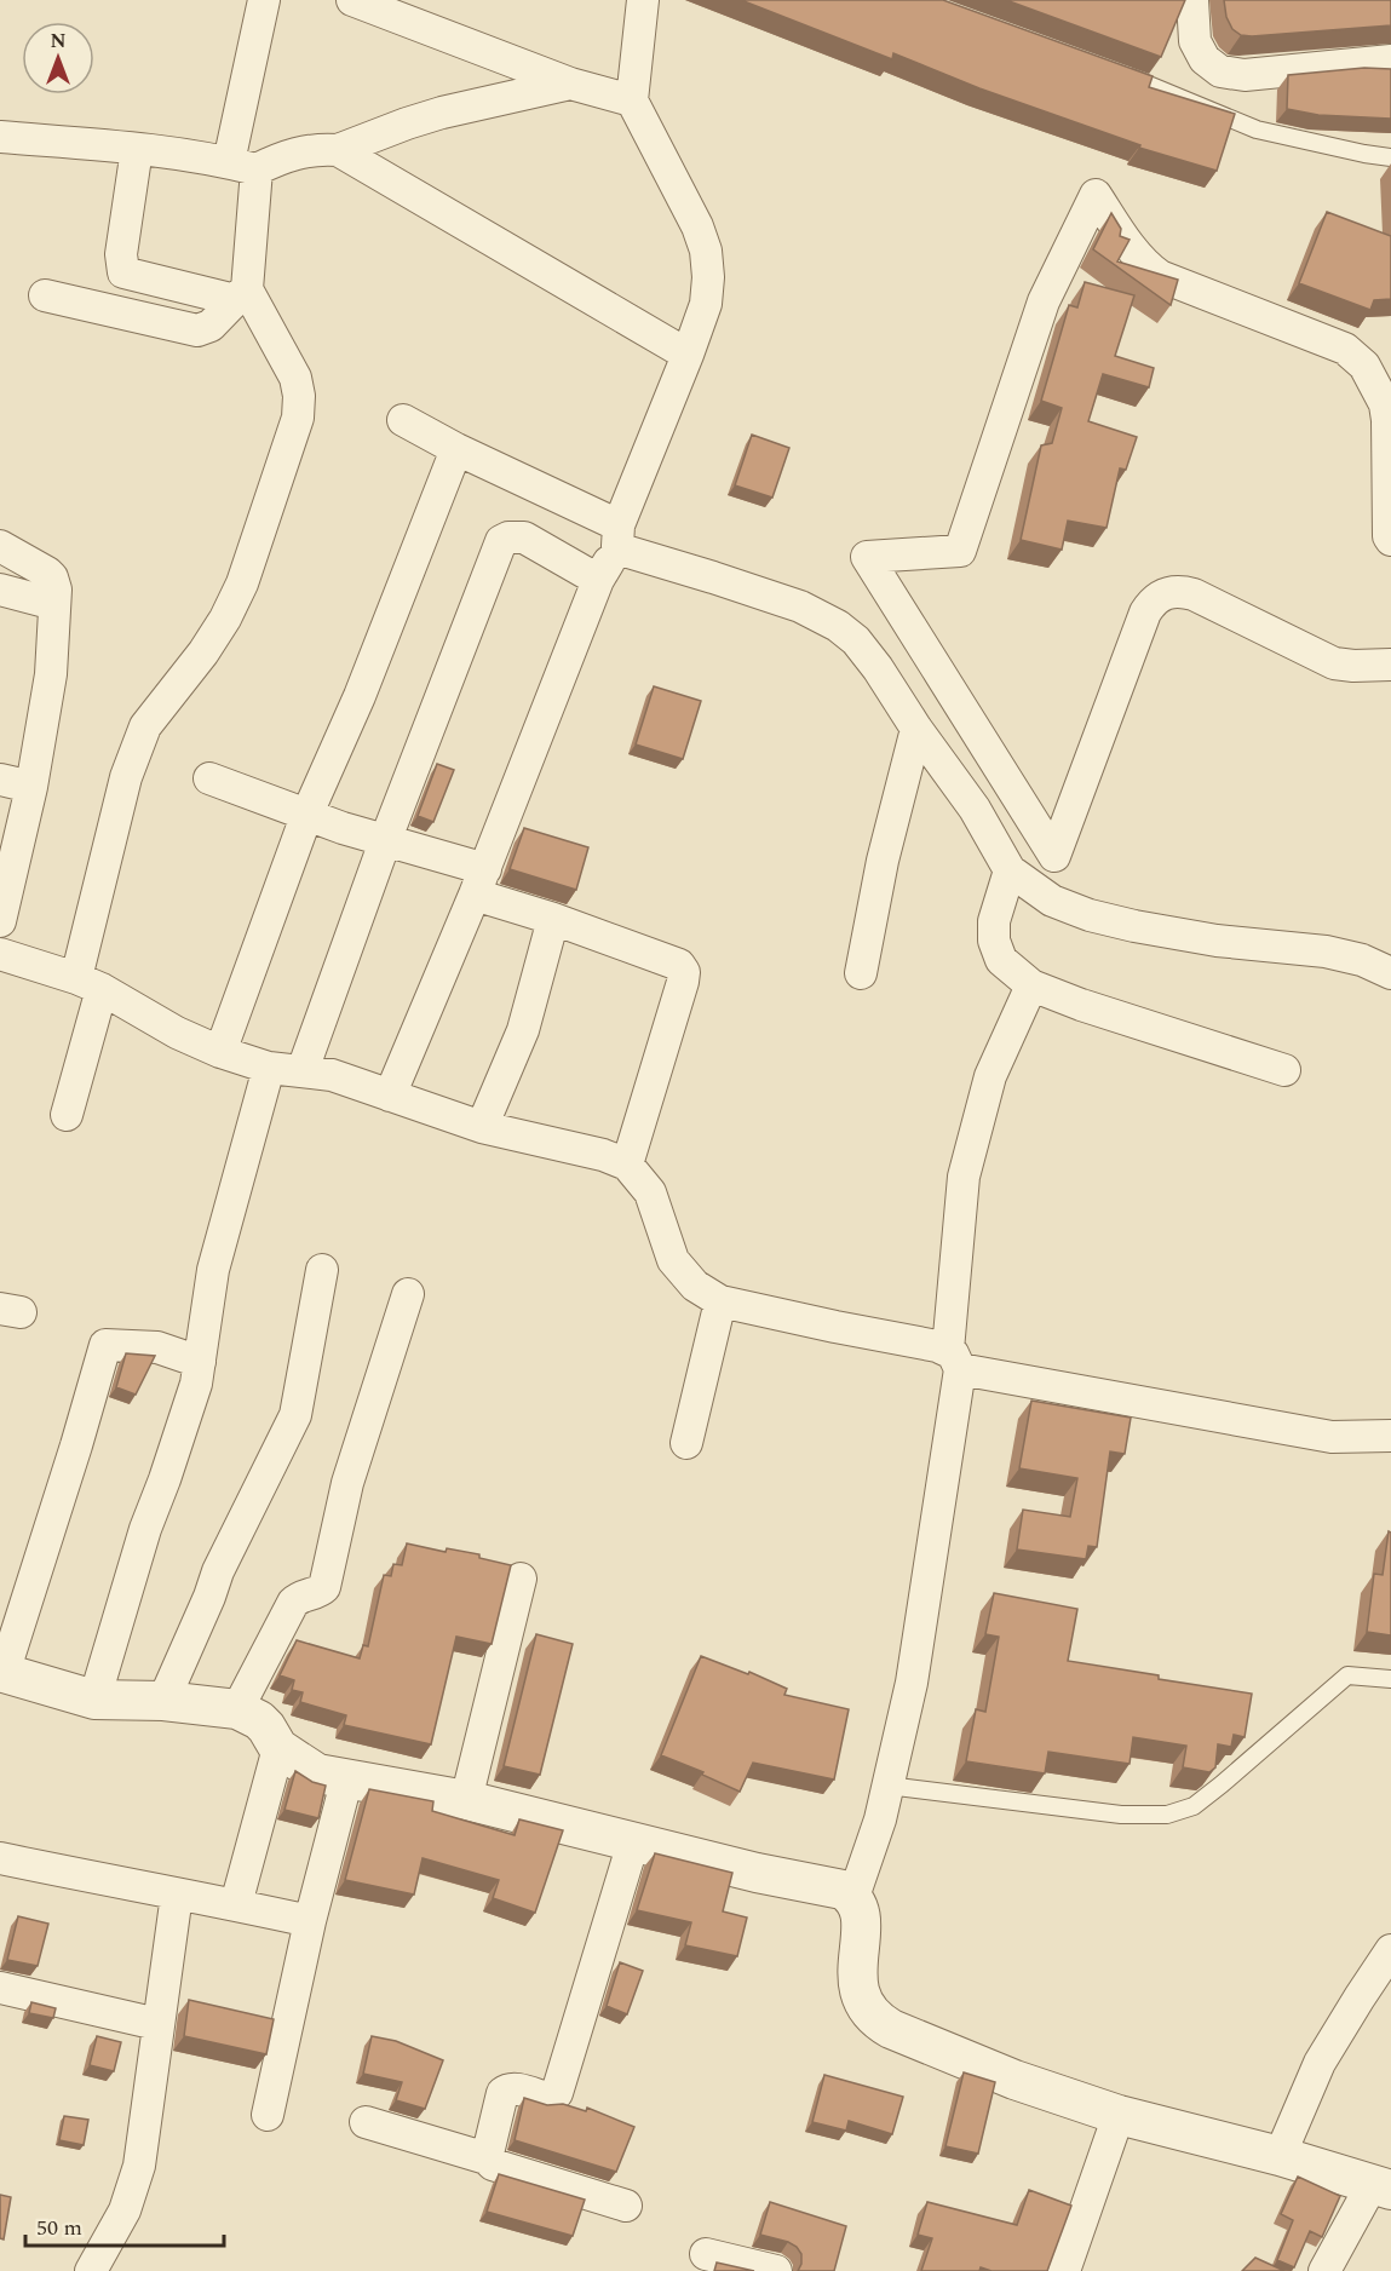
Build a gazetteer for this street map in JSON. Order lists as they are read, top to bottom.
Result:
{
  "scale_bar": "50 m",
  "north": "top"
}
